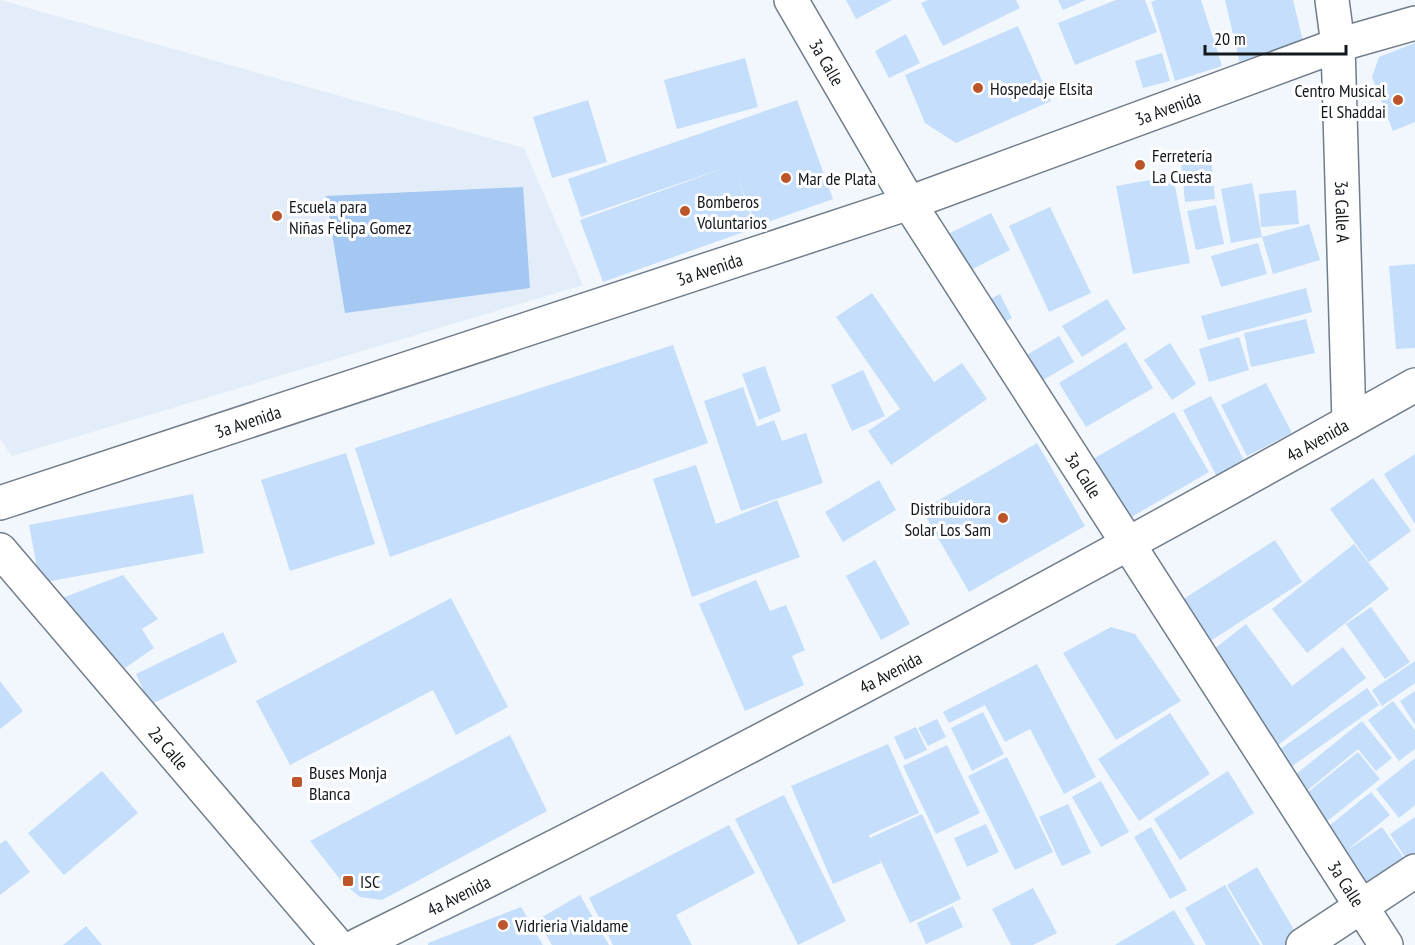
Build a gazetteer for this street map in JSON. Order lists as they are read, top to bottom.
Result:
{
  "streets": {
    "street": [
      "3a Calle",
      "3a Avenida",
      "3a Calle A",
      "4a Avenida",
      "2a Calle"
    ]
  },
  "crossings": [
    ["3a Calle", "3a Avenida"],
    ["3a Calle", "4a Avenida"],
    ["3a Avenida", "3a Calle A"],
    ["3a Calle A", "4a Avenida"]
  ],
  "places": {
    "other": [
      "Hospedaje Elsita",
      "Centro Musical El Shaddai",
      "Ferretería La Cuesta",
      "Mar de Plata",
      "Bomberos Voluntarios",
      "Escuela para Niñas Felipa Gomez",
      "Distribuidora Solar Los Sam",
      "Vidrieria Vialdame"
    ],
    "transit": ["Buses Monja Blanca", "ISC"]
  },
  "scale_bar": "20 m"
}
